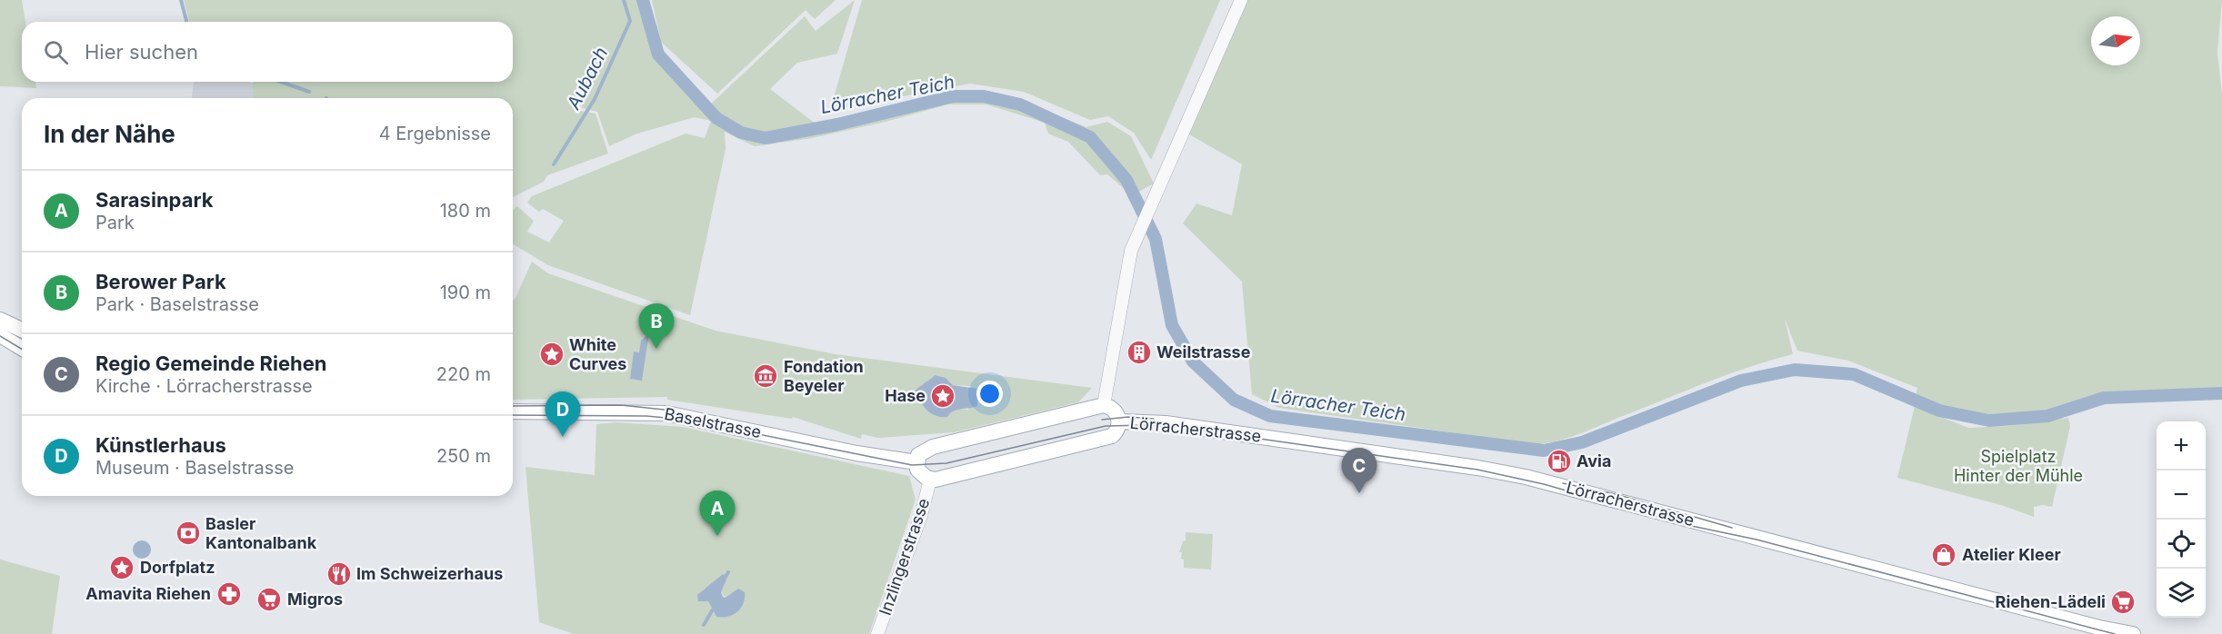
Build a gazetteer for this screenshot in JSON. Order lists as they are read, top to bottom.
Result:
{
  "streets": {
    "main road": ["Baselstrasse", "Lörracherstrasse"],
    "street": ["Inzlingerstrasse"]
  },
  "crossings": [
    ["Lörracherstrasse", "Inzlingerstrasse"]
  ],
  "water": ["Aubach", "Lörracher Teich"],
  "parks": ["Spielplatz Hinter der Mühle"],
  "places": {
    "building": ["Weilstrasse"],
    "place": ["White Curves", "Hase", "Dorfplatz"],
    "museum": ["Fondation Beyeler"],
    "fuel station": ["Avia"],
    "bank": ["Basler Kantonalbank"],
    "shop": ["Atelier Kleer"],
    "restaurant": ["Im Schweizerhaus"],
    "pharmacy": ["Amavita Riehen"],
    "supermarket": ["Migros", "Riehen-Lädeli"]
  },
  "north": "right",
  "page": {
    "search": "Hier suchen",
    "heading": ["In der Nähe", "4 Ergebnisse"],
    "list": [
      {
        "mark": "A",
        "name": "Sarasinpark",
        "note": "Park",
        "value": "180 m"
      },
      {
        "mark": "B",
        "name": "Berower Park",
        "note": "Park · Baselstrasse",
        "value": "190 m"
      },
      {
        "mark": "C",
        "name": "Regio Gemeinde Riehen",
        "note": "Kirche · Lörracherstrasse",
        "value": "220 m"
      },
      {
        "mark": "D",
        "name": "Künstlerhaus",
        "note": "Museum · Baselstrasse",
        "value": "250 m"
      }
    ],
    "pins": [
      "B",
      "D",
      "C",
      "A"
    ],
    "map_buttons": ["+", "−"]
  }
}
